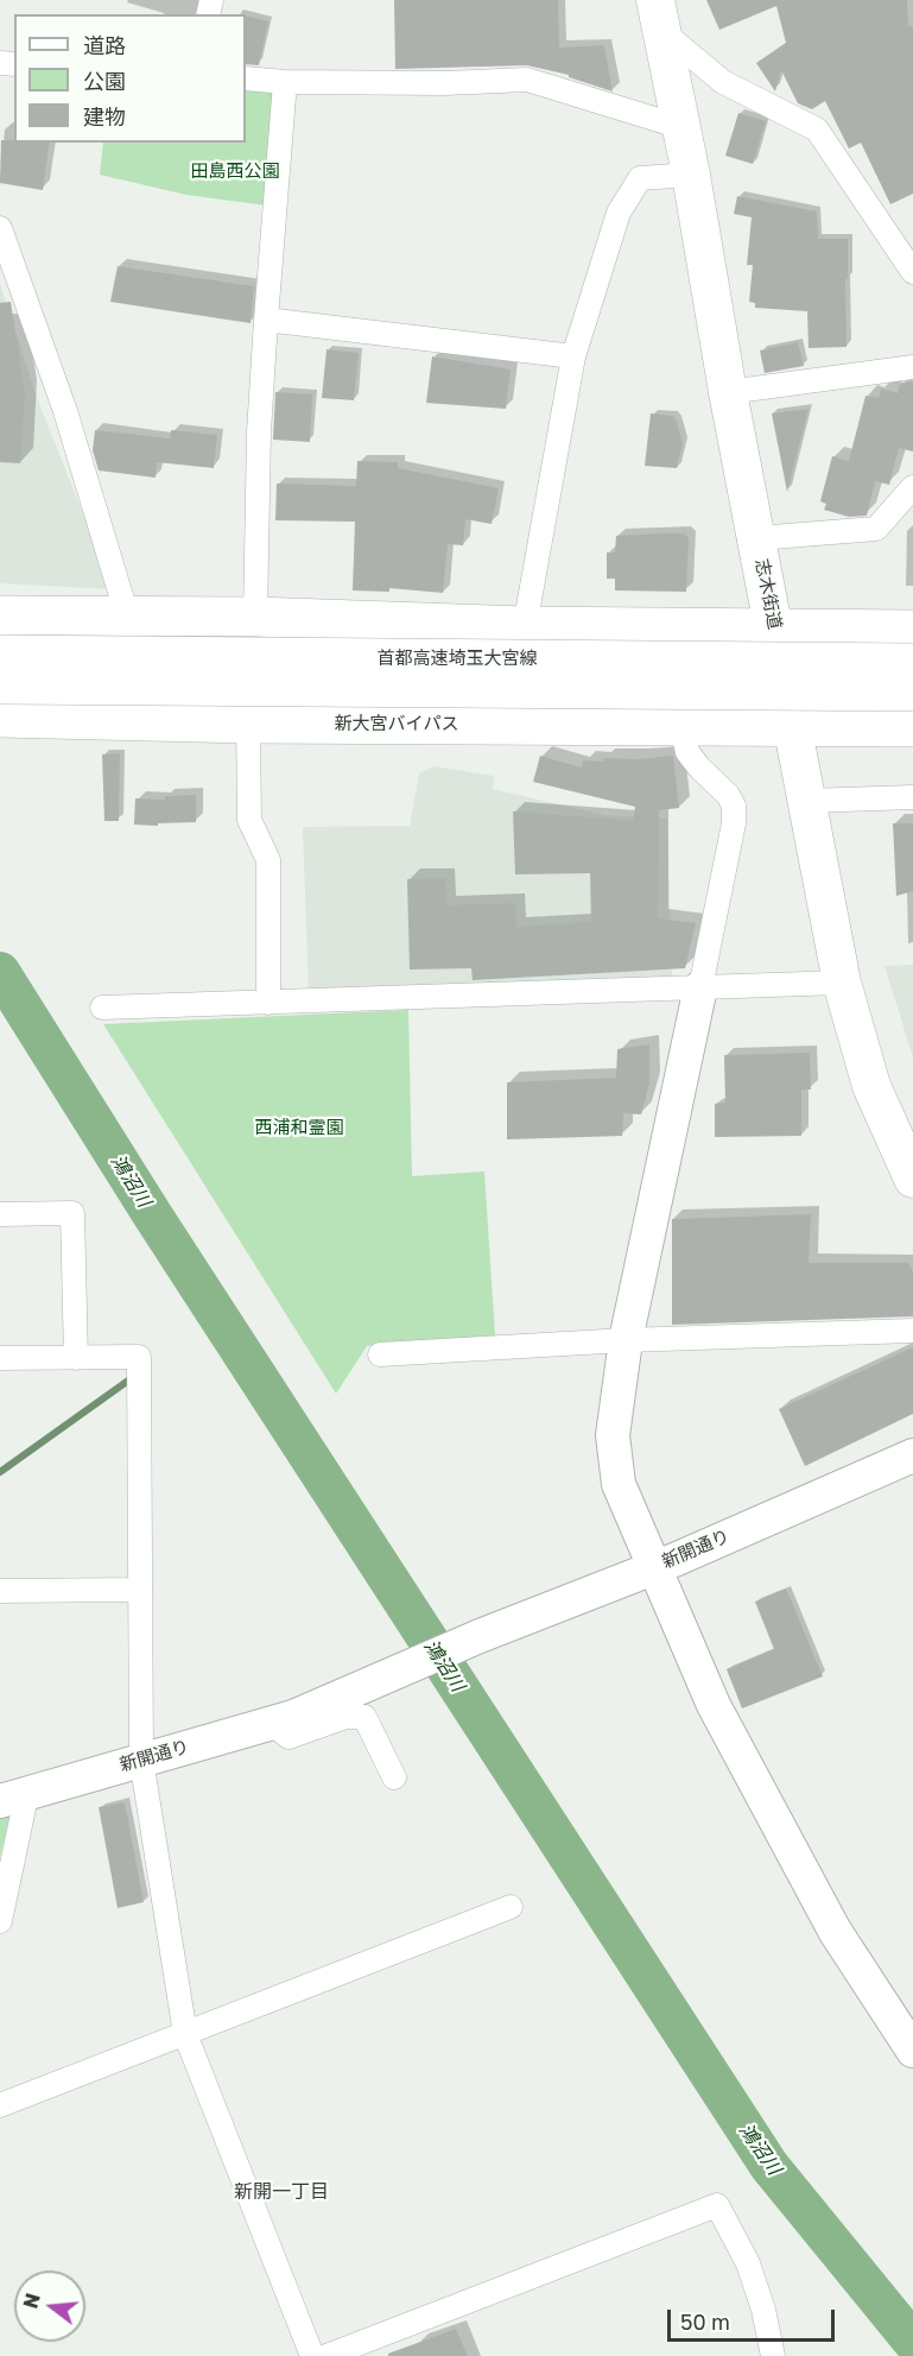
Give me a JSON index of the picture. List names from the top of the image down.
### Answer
{
  "streets": {
    "highway": ["首都高速埼玉大宮線", "新大宮バイパス"],
    "main road": ["志木街道"],
    "street": ["新開通り"]
  },
  "crossings": [
    ["志木街道", "新大宮バイパス"]
  ],
  "districts": ["新開一丁目"],
  "water": ["鴻沼川"],
  "parks": ["田島西公園", "西浦和霊園"],
  "legend": ["道路", "公園", "建物"],
  "scale_bar": "50 m",
  "north": "left"
}
